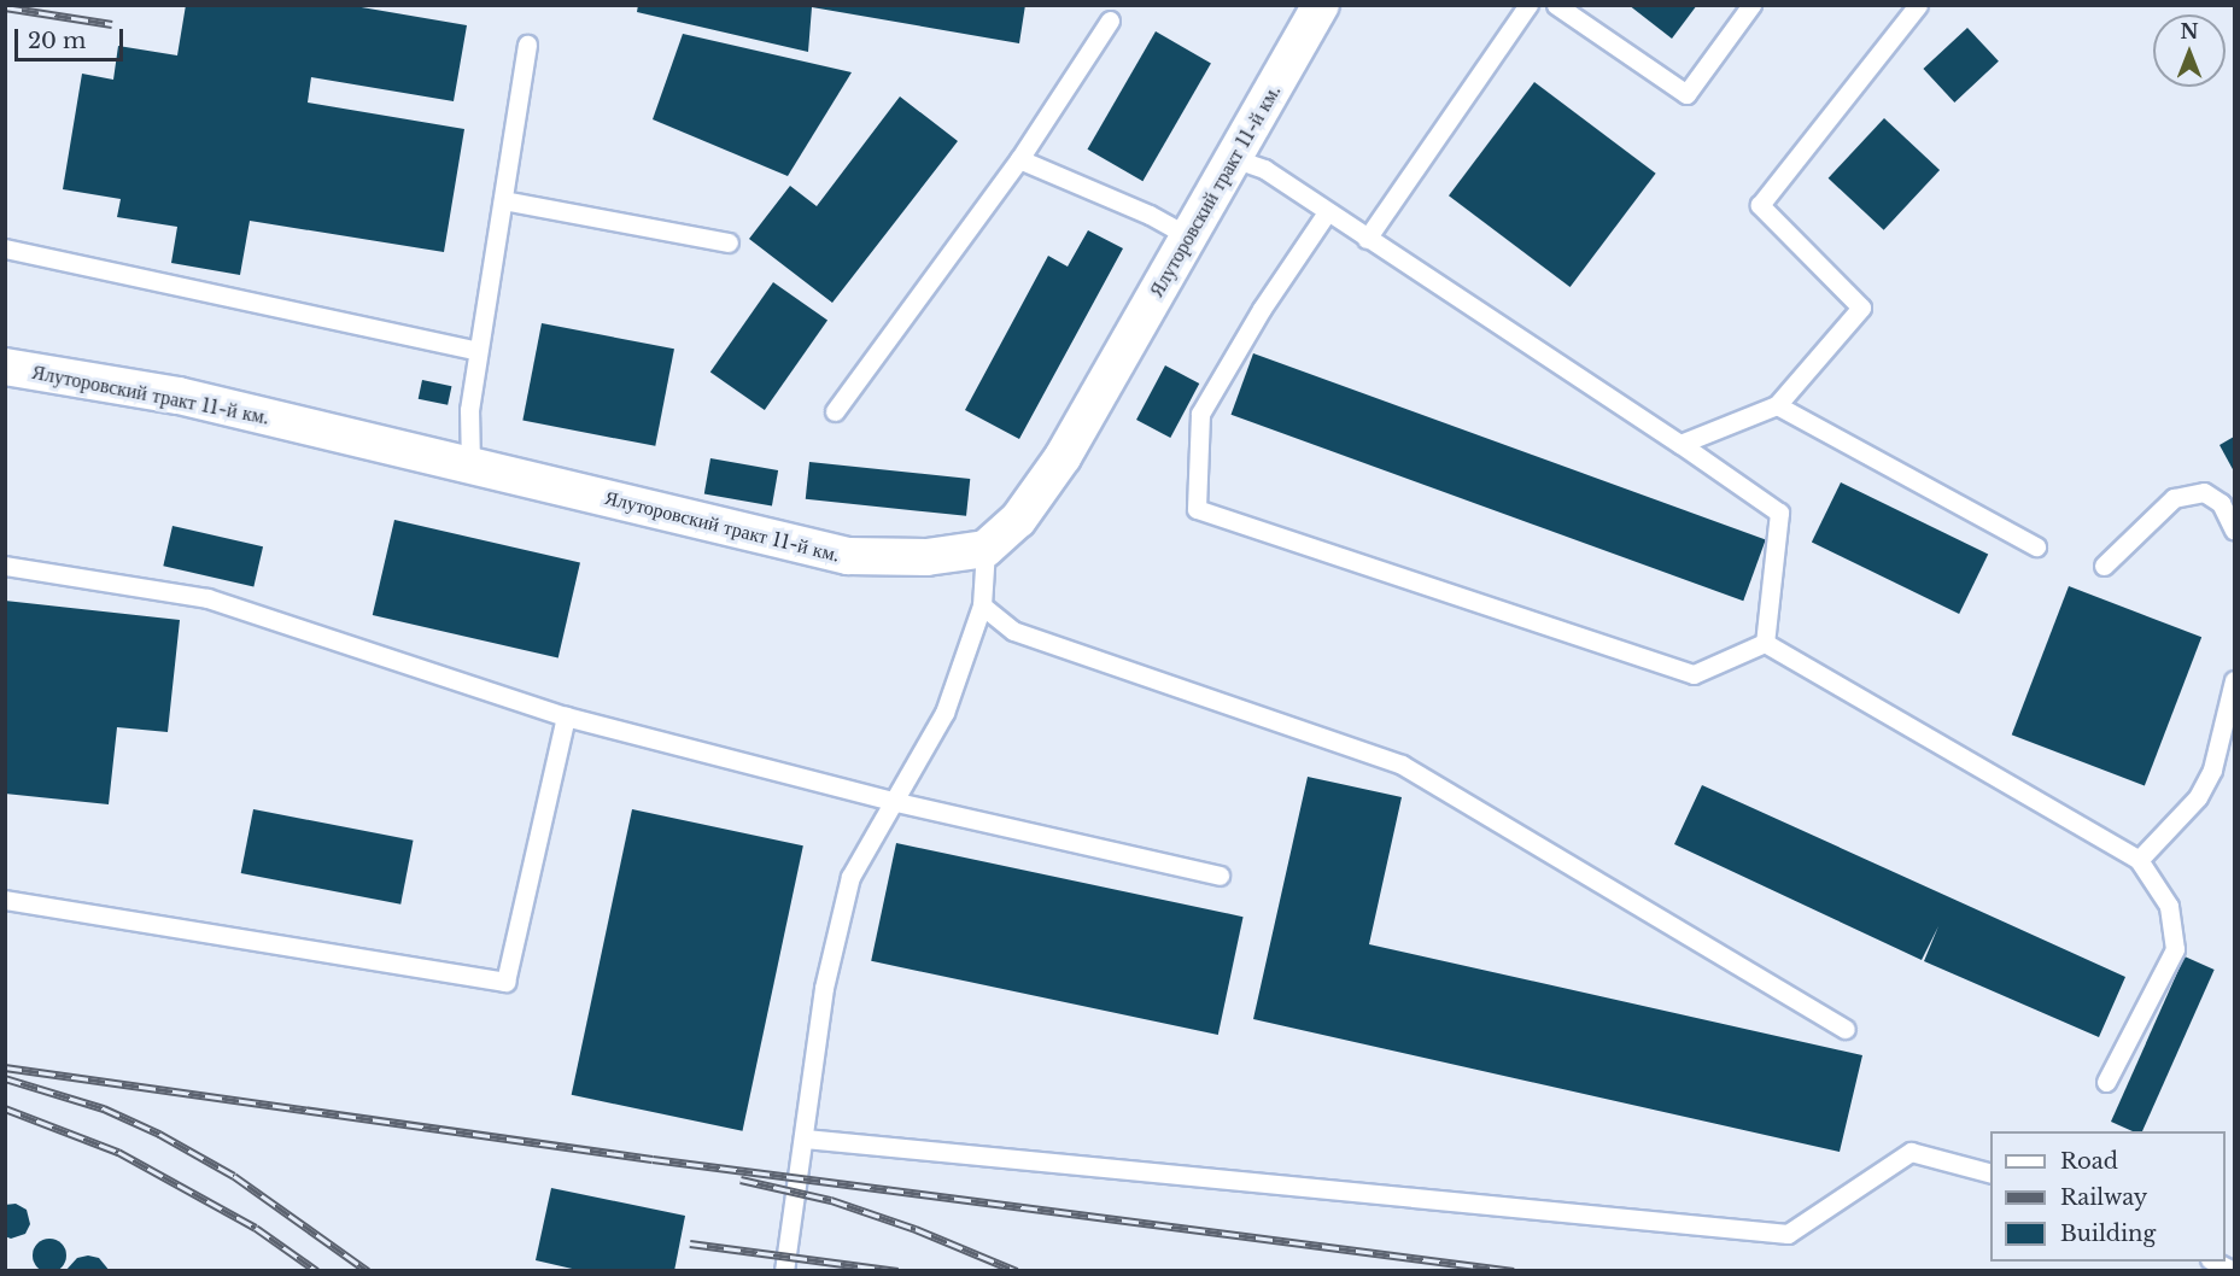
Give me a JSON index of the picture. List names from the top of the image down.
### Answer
{
  "streets": {
    "street": ["Ялуторовский тракт 11-й км."]
  },
  "legend": ["Road", "Railway", "Building"],
  "scale_bar": "20 m",
  "north": "top"
}
